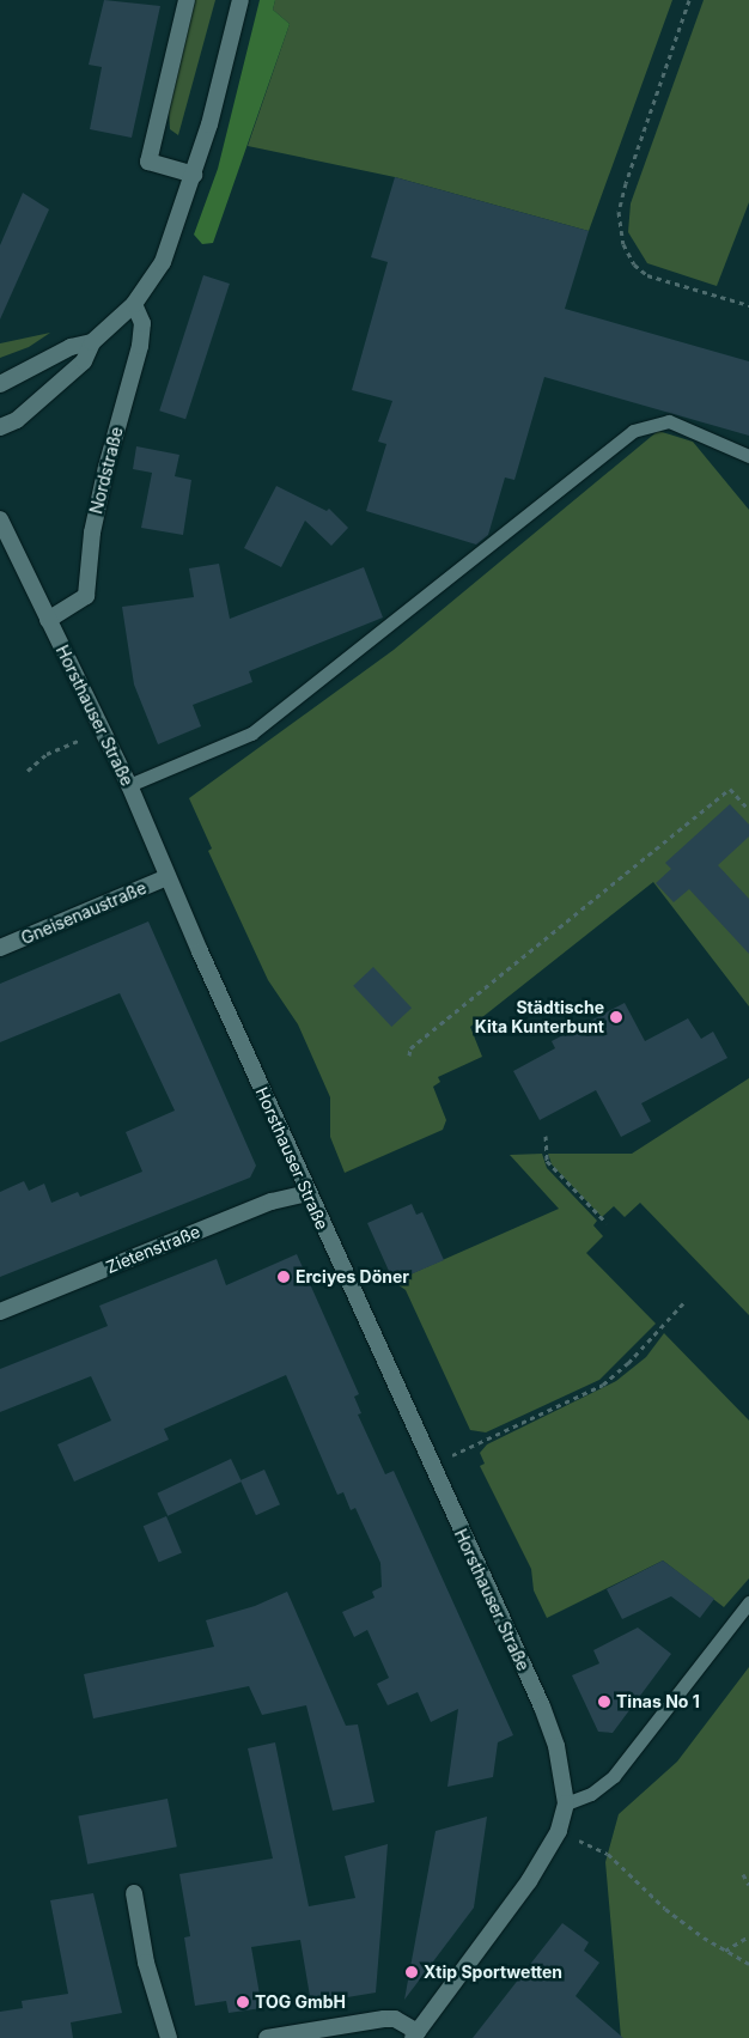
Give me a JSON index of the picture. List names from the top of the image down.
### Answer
{
  "streets": {
    "street": [
      "Nordstraße",
      "Horsthauser Straße",
      "Gneisenaustraße",
      "Zietenstraße"
    ]
  },
  "crossings": [
    ["Nordstraße", "Horsthauser Straße"],
    ["Horsthauser Straße", "Gneisenaustraße"],
    ["Horsthauser Straße", "Zietenstraße"]
  ],
  "places": [
    "Städtische Kita Kunterbunt",
    "Erciyes Döner",
    "Tinas No 1",
    "Xtip Sportwetten",
    "TOG GmbH"
  ]
}
